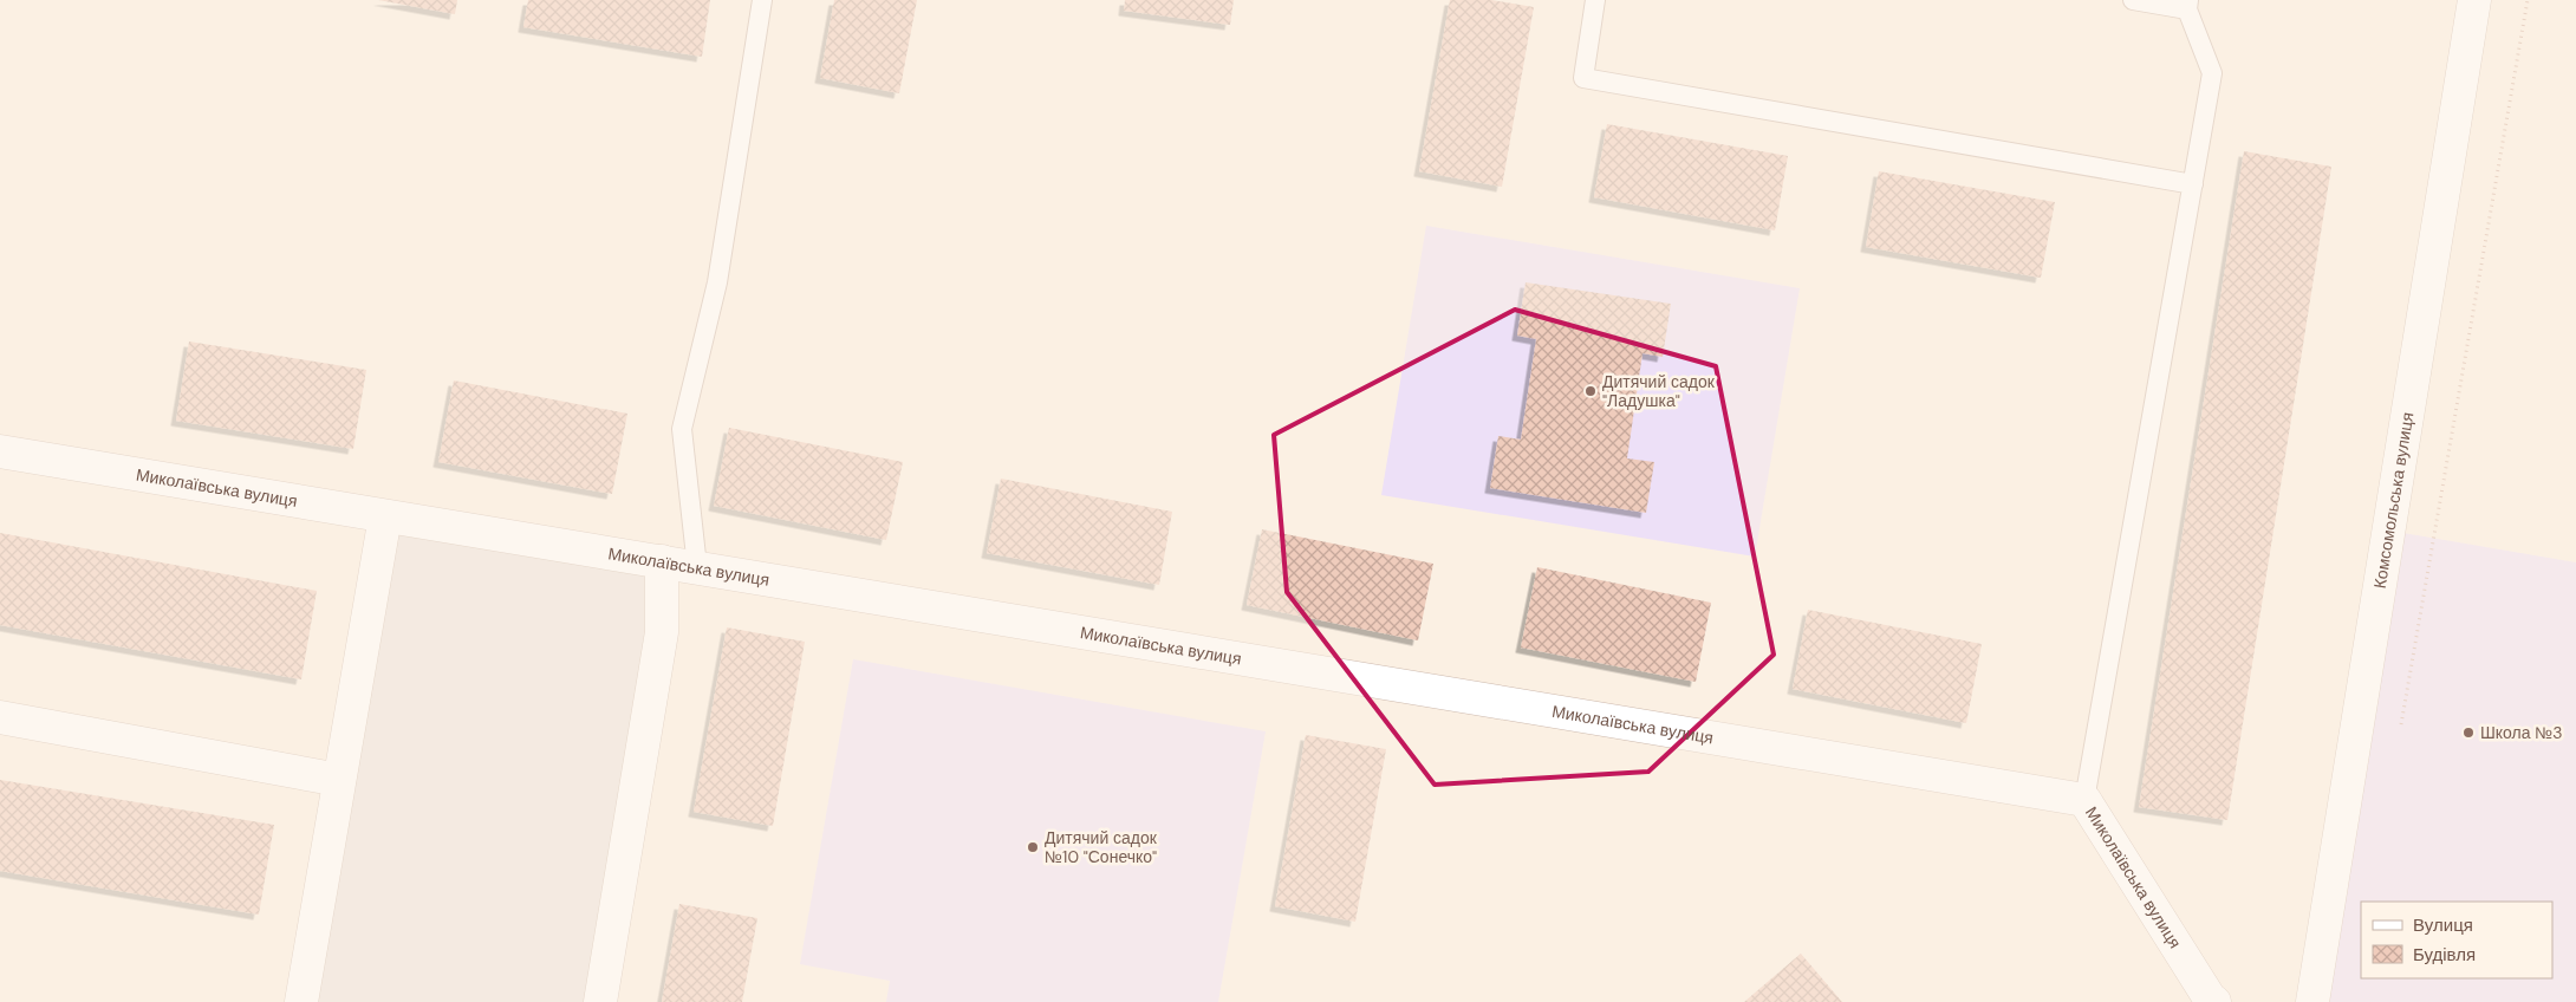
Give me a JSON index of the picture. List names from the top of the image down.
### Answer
{
  "streets": {
    "street": ["Миколаївська вулиця", "Комсомольська вулиця"]
  },
  "places": ["Дитячий садок \"Ладушка\"", "Школа №3", "Дитячий садок №10 \"Сонечко\""],
  "legend": ["Вулиця", "Будівля"]
}
